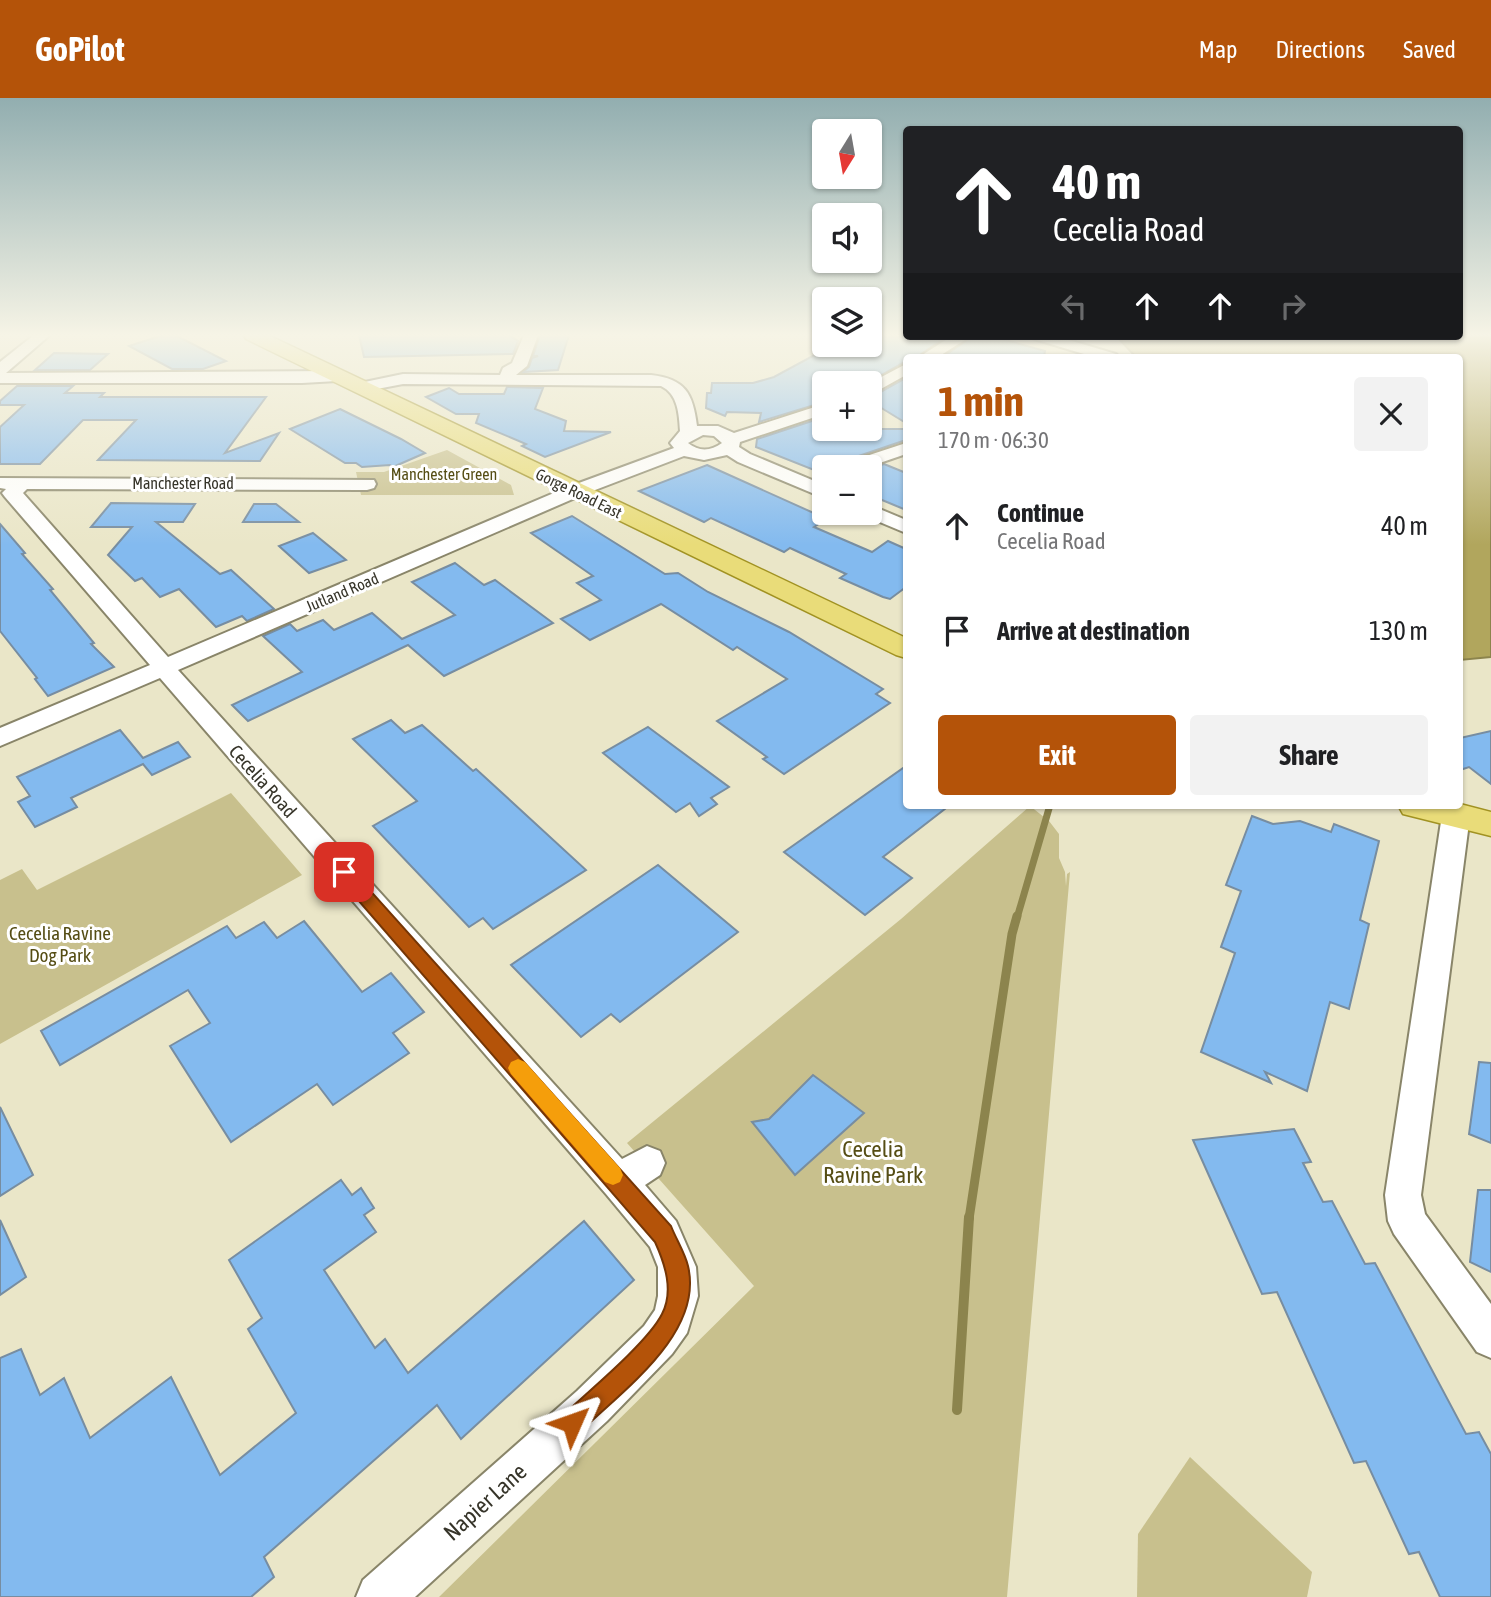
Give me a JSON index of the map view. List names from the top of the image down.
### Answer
{
  "streets": {
    "main road": ["Gorge Road East"],
    "street": [
      "Manchester Road",
      "Jutland Road",
      "Cecelia Road",
      "Napier Lane"
    ]
  },
  "crossings": [
    ["Manchester Road", "Cecelia Road"],
    ["Gorge Road East", "Jutland Road"],
    ["Jutland Road", "Cecelia Road"],
    ["Cecelia Road", "Napier Lane"]
  ],
  "parks": ["Manchester Green", "Cecelia Ravine Dog Park", "Cecelia Ravine Park"],
  "north": "bottom",
  "page": {
    "header": "GoPilot",
    "nav": ["Map", "Directions", "Saved"],
    "map_buttons": ["+", "−"],
    "turn": ["40 m", "Cecelia Road"],
    "heading": ["1 min", "170 m · 06:30"],
    "list": [
      {
        "name": "Continue",
        "note": "Cecelia Road",
        "value": "40 m"
      },
      {
        "name": "Arrive at destination",
        "value": "130 m"
      }
    ],
    "buttons": ["Exit", "Share"]
  }
}
